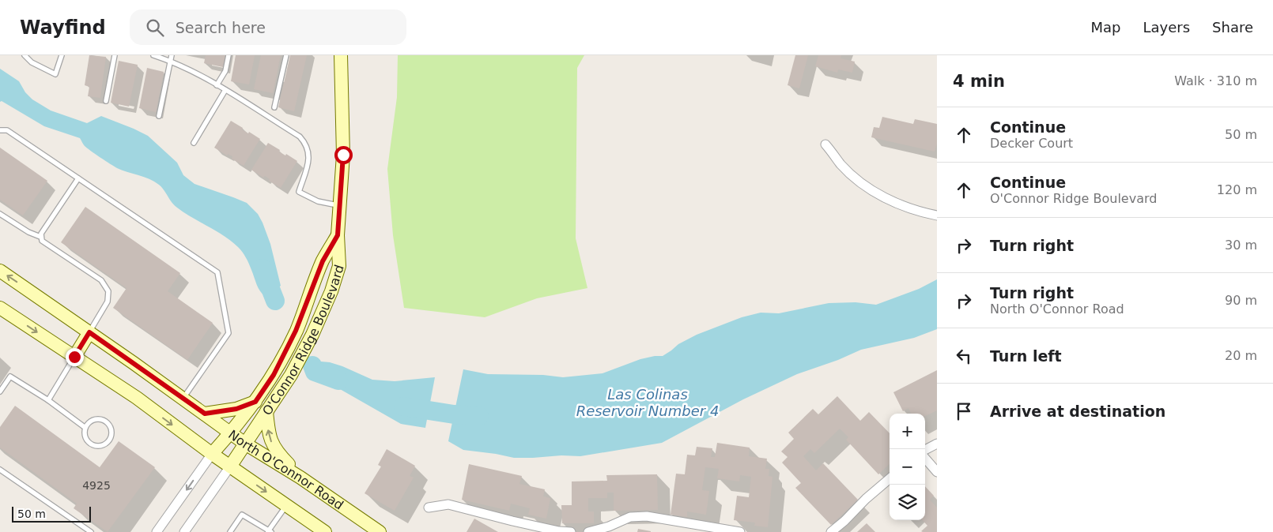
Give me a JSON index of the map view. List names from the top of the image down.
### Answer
{
  "streets": {
    "main road": ["O'Connor Ridge Boulevard", "North O'Connor Road"]
  },
  "crossings": [
    ["O'Connor Ridge Boulevard", "North O'Connor Road"]
  ],
  "water": ["Las Colinas Reservoir Number 4"],
  "house_numbers": ["4925"],
  "scale_bar": "50 m",
  "page": {
    "header": "Wayfind",
    "search": "Search here",
    "nav": ["Map", "Layers", "Share"],
    "heading": ["4 min", "Walk · 310 m"],
    "list": [
      ["Continue", "Decker Court", "50 m"],
      ["Continue", "O'Connor Ridge Boulevard", "120 m"],
      ["Turn right", "30 m"],
      ["Turn right", "North O'Connor Road", "90 m"],
      ["Turn left", "20 m"],
      "Arrive at destination"
    ],
    "map_buttons": ["+", "−"],
    "scale": "50 m"
  }
}
